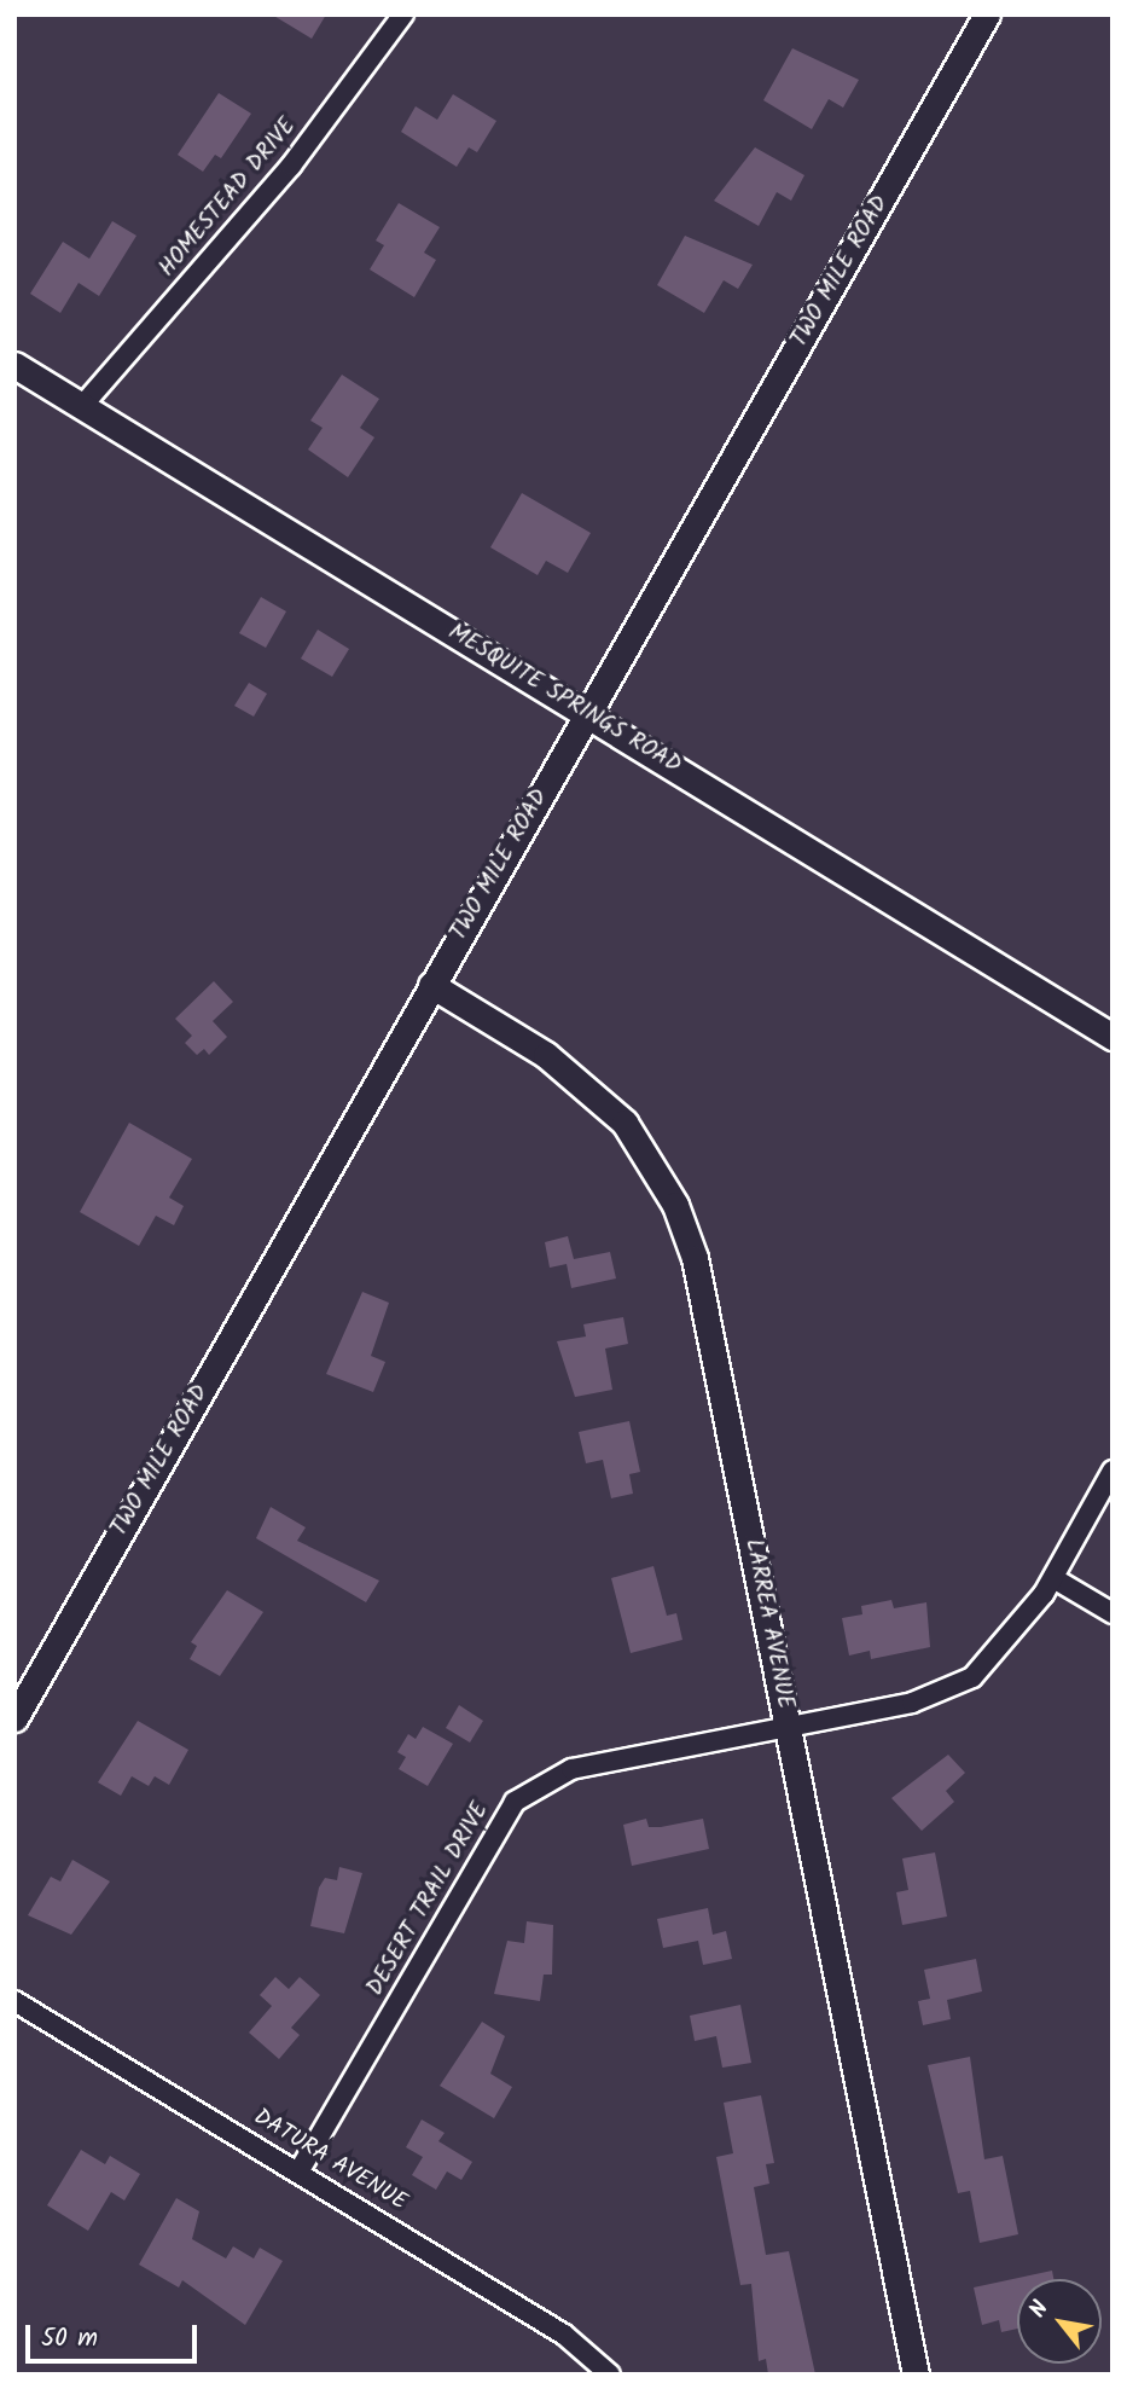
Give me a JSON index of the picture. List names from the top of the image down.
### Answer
{
  "streets": {
    "main road": ["TWO MILE ROAD", "MESQUITE SPRINGS ROAD", "LARREA AVENUE"],
    "street": ["HOMESTEAD DRIVE", "DESERT TRAIL DRIVE", "DATURA AVENUE"]
  },
  "crossings": [
    ["HOMESTEAD DRIVE", "MESQUITE SPRINGS ROAD"],
    ["TWO MILE ROAD", "MESQUITE SPRINGS ROAD"],
    ["TWO MILE ROAD", "LARREA AVENUE"],
    ["LARREA AVENUE", "DESERT TRAIL DRIVE"],
    ["DESERT TRAIL DRIVE", "DATURA AVENUE"]
  ],
  "scale_bar": "50 m",
  "north": "top left"
}
